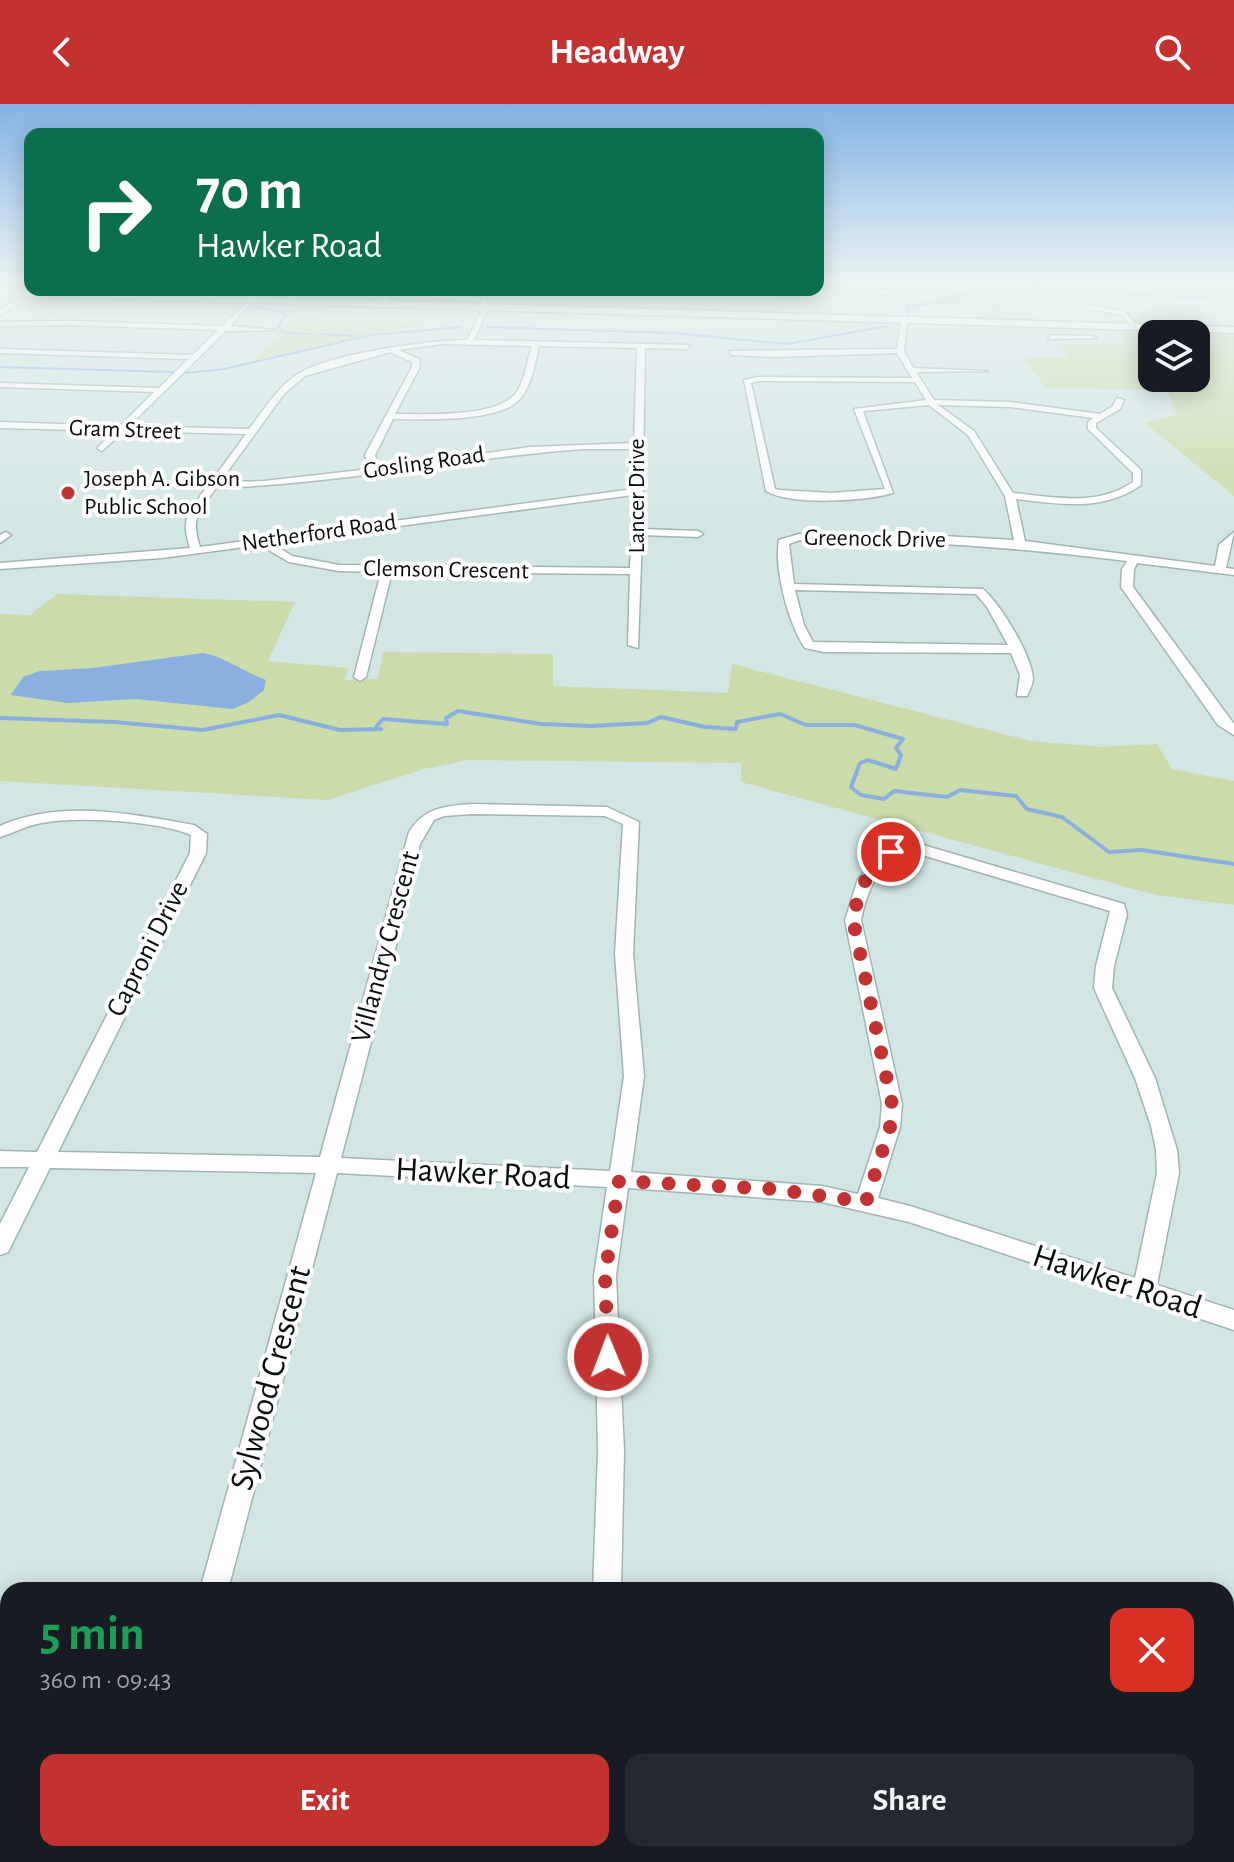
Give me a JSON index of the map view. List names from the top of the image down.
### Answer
{
  "streets": {
    "street": [
      "Gram Street",
      "Gosling Road",
      "Lancer Drive",
      "Netherford Road",
      "Greenock Drive",
      "Clemson Crescent",
      "Villandry Crescent",
      "Caproni Drive",
      "Hawker Road",
      "Sylwood Crescent"
    ]
  },
  "crossings": [
    ["Gosling Road", "Lancer Drive"],
    ["Lancer Drive", "Netherford Road"],
    ["Lancer Drive", "Clemson Crescent"],
    ["Netherford Road", "Clemson Crescent"],
    ["Villandry Crescent", "Hawker Road"],
    ["Villandry Crescent", "Sylwood Crescent"],
    ["Caproni Drive", "Hawker Road"],
    ["Hawker Road", "Sylwood Crescent"]
  ],
  "places": ["Joseph A. Gibson Public School"],
  "page": {
    "header": "Headway",
    "turn": ["70 m", "Hawker Road"],
    "heading": ["5 min", "360 m · 09:43"],
    "buttons": ["Exit", "Share"]
  }
}
